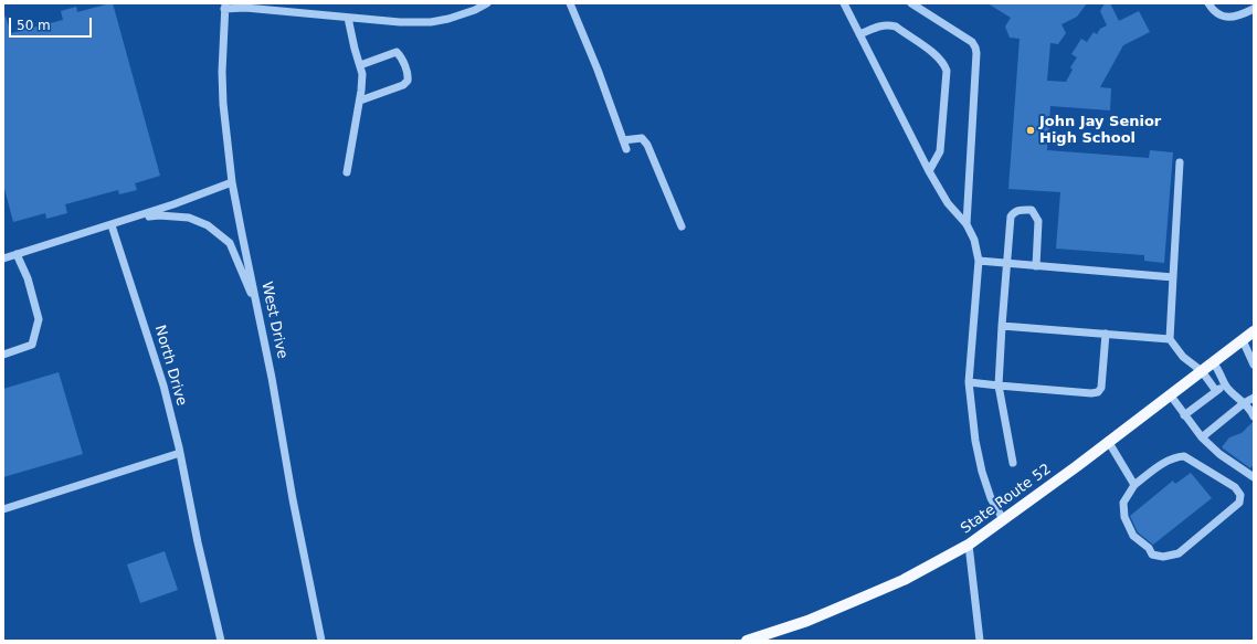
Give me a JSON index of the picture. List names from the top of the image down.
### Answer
{
  "streets": {
    "main road": ["State Route 52"],
    "street": ["West Drive", "North Drive"]
  },
  "places": ["John Jay Senior High School"],
  "scale_bar": "50 m"
}
